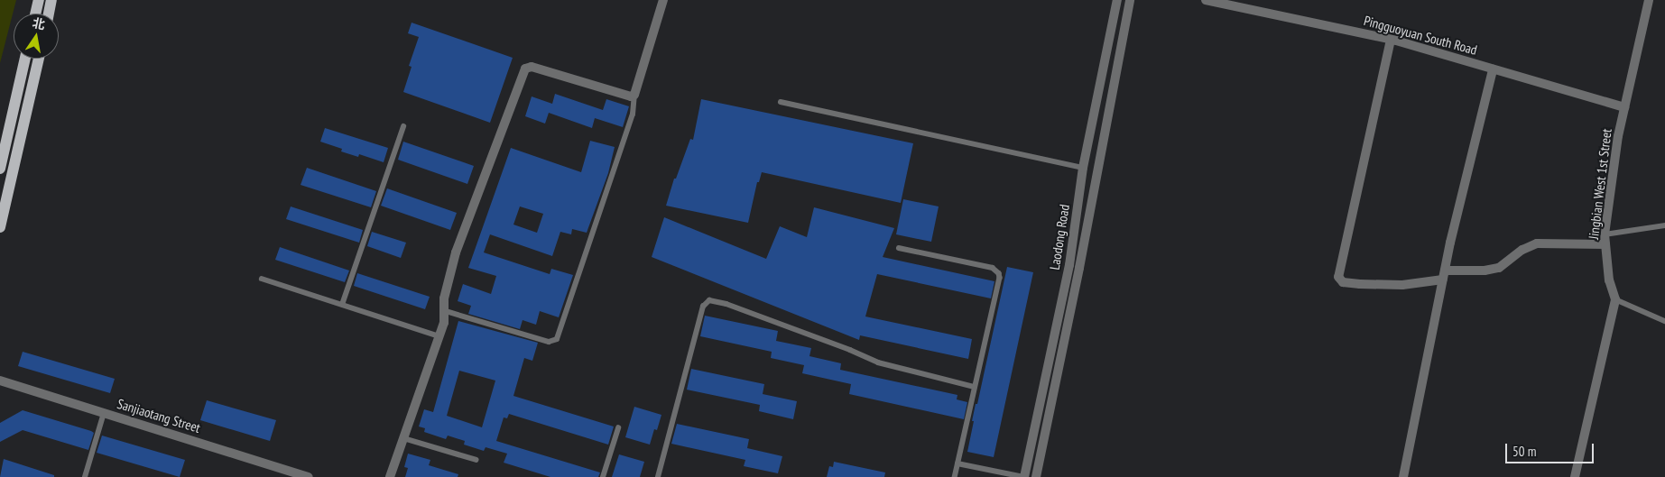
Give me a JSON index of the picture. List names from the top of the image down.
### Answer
{
  "streets": {
    "street": [
      "Pingguoyuan South Road",
      "Jingbian West 1st Street",
      "Laodong Road",
      "Sanjiaotang Street"
    ]
  },
  "crossings": [
    ["Pingguoyuan South Road", "Jingbian West 1st Street"]
  ],
  "scale_bar": "50 m",
  "north": "top"
}
